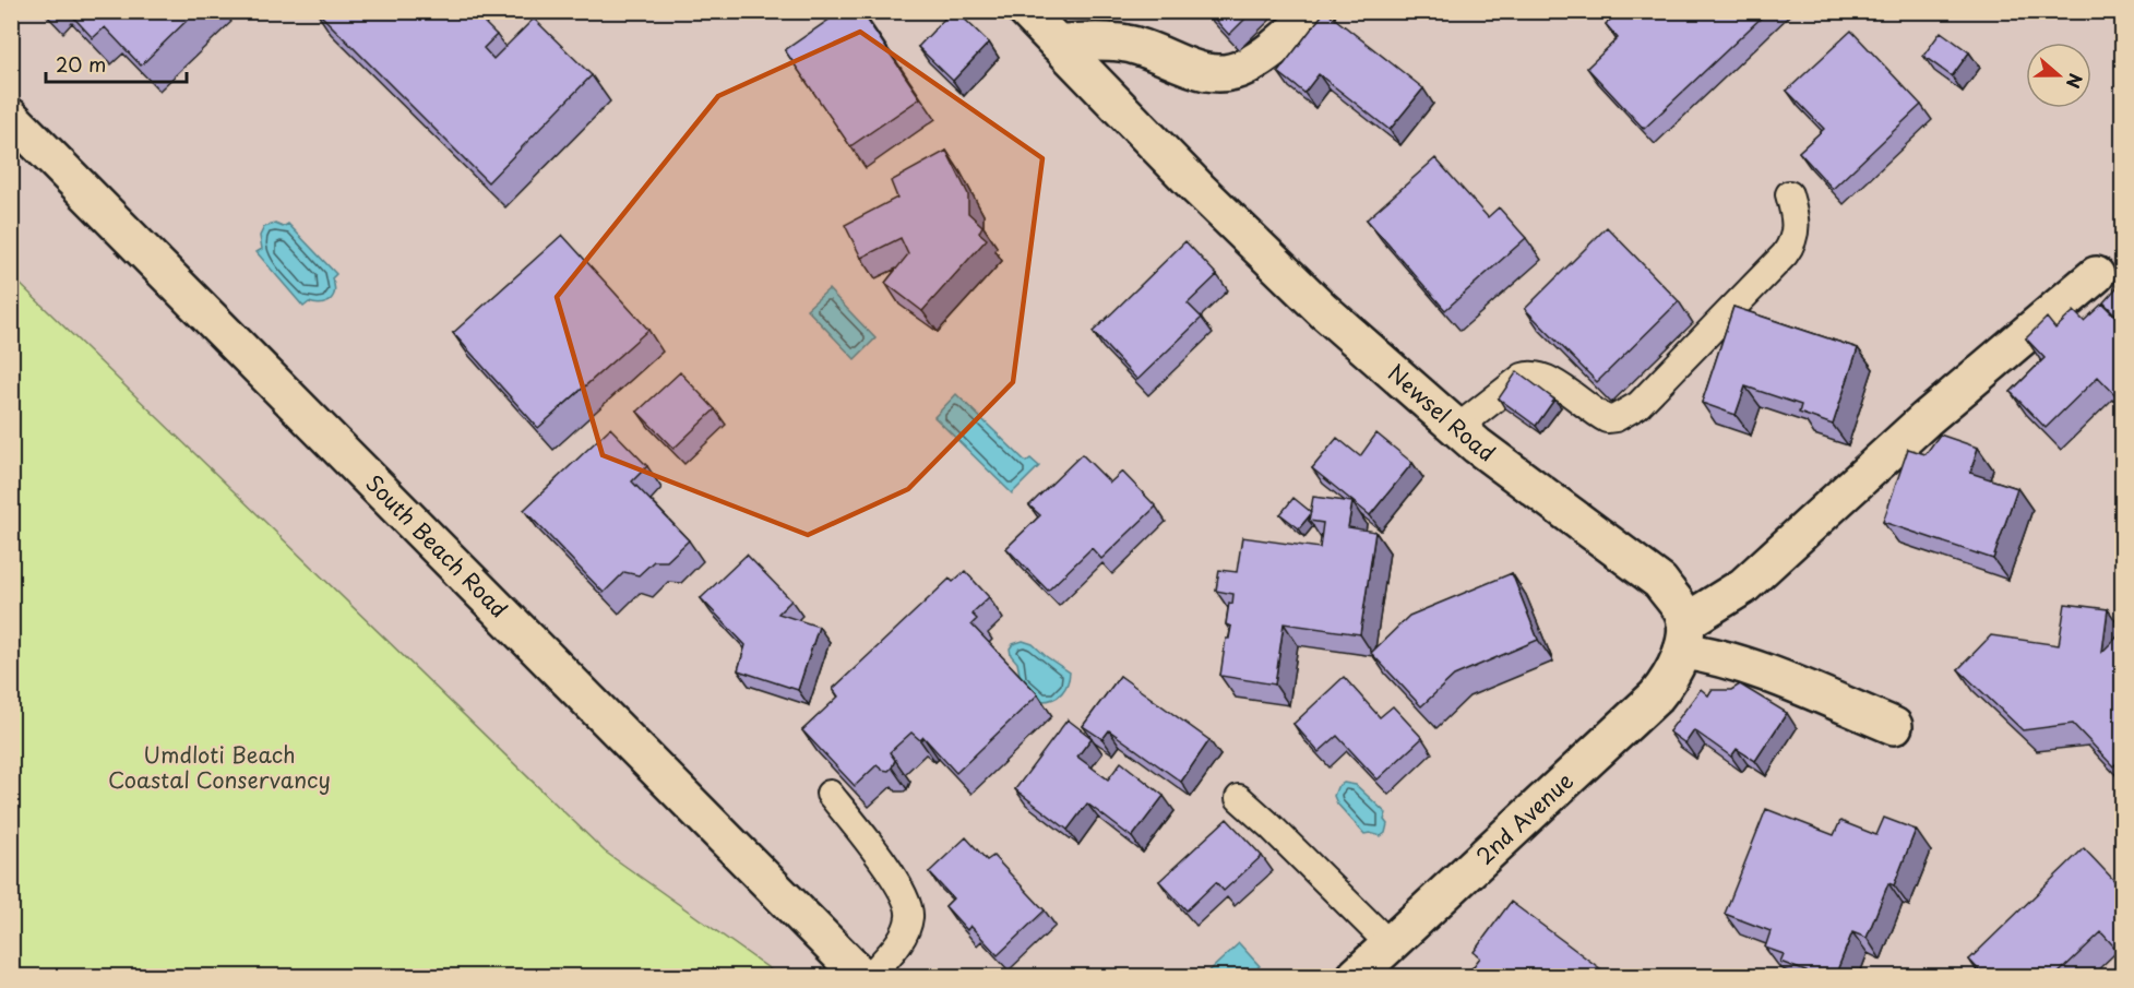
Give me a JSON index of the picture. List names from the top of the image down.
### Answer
{
  "streets": {
    "street": ["Newsel Road", "South Beach Road", "2nd Avenue"]
  },
  "crossings": [
    ["Newsel Road", "2nd Avenue"]
  ],
  "parks": ["Umdloti Beach Coastal Conservancy"],
  "scale_bar": "20 m",
  "north": "right"
}
